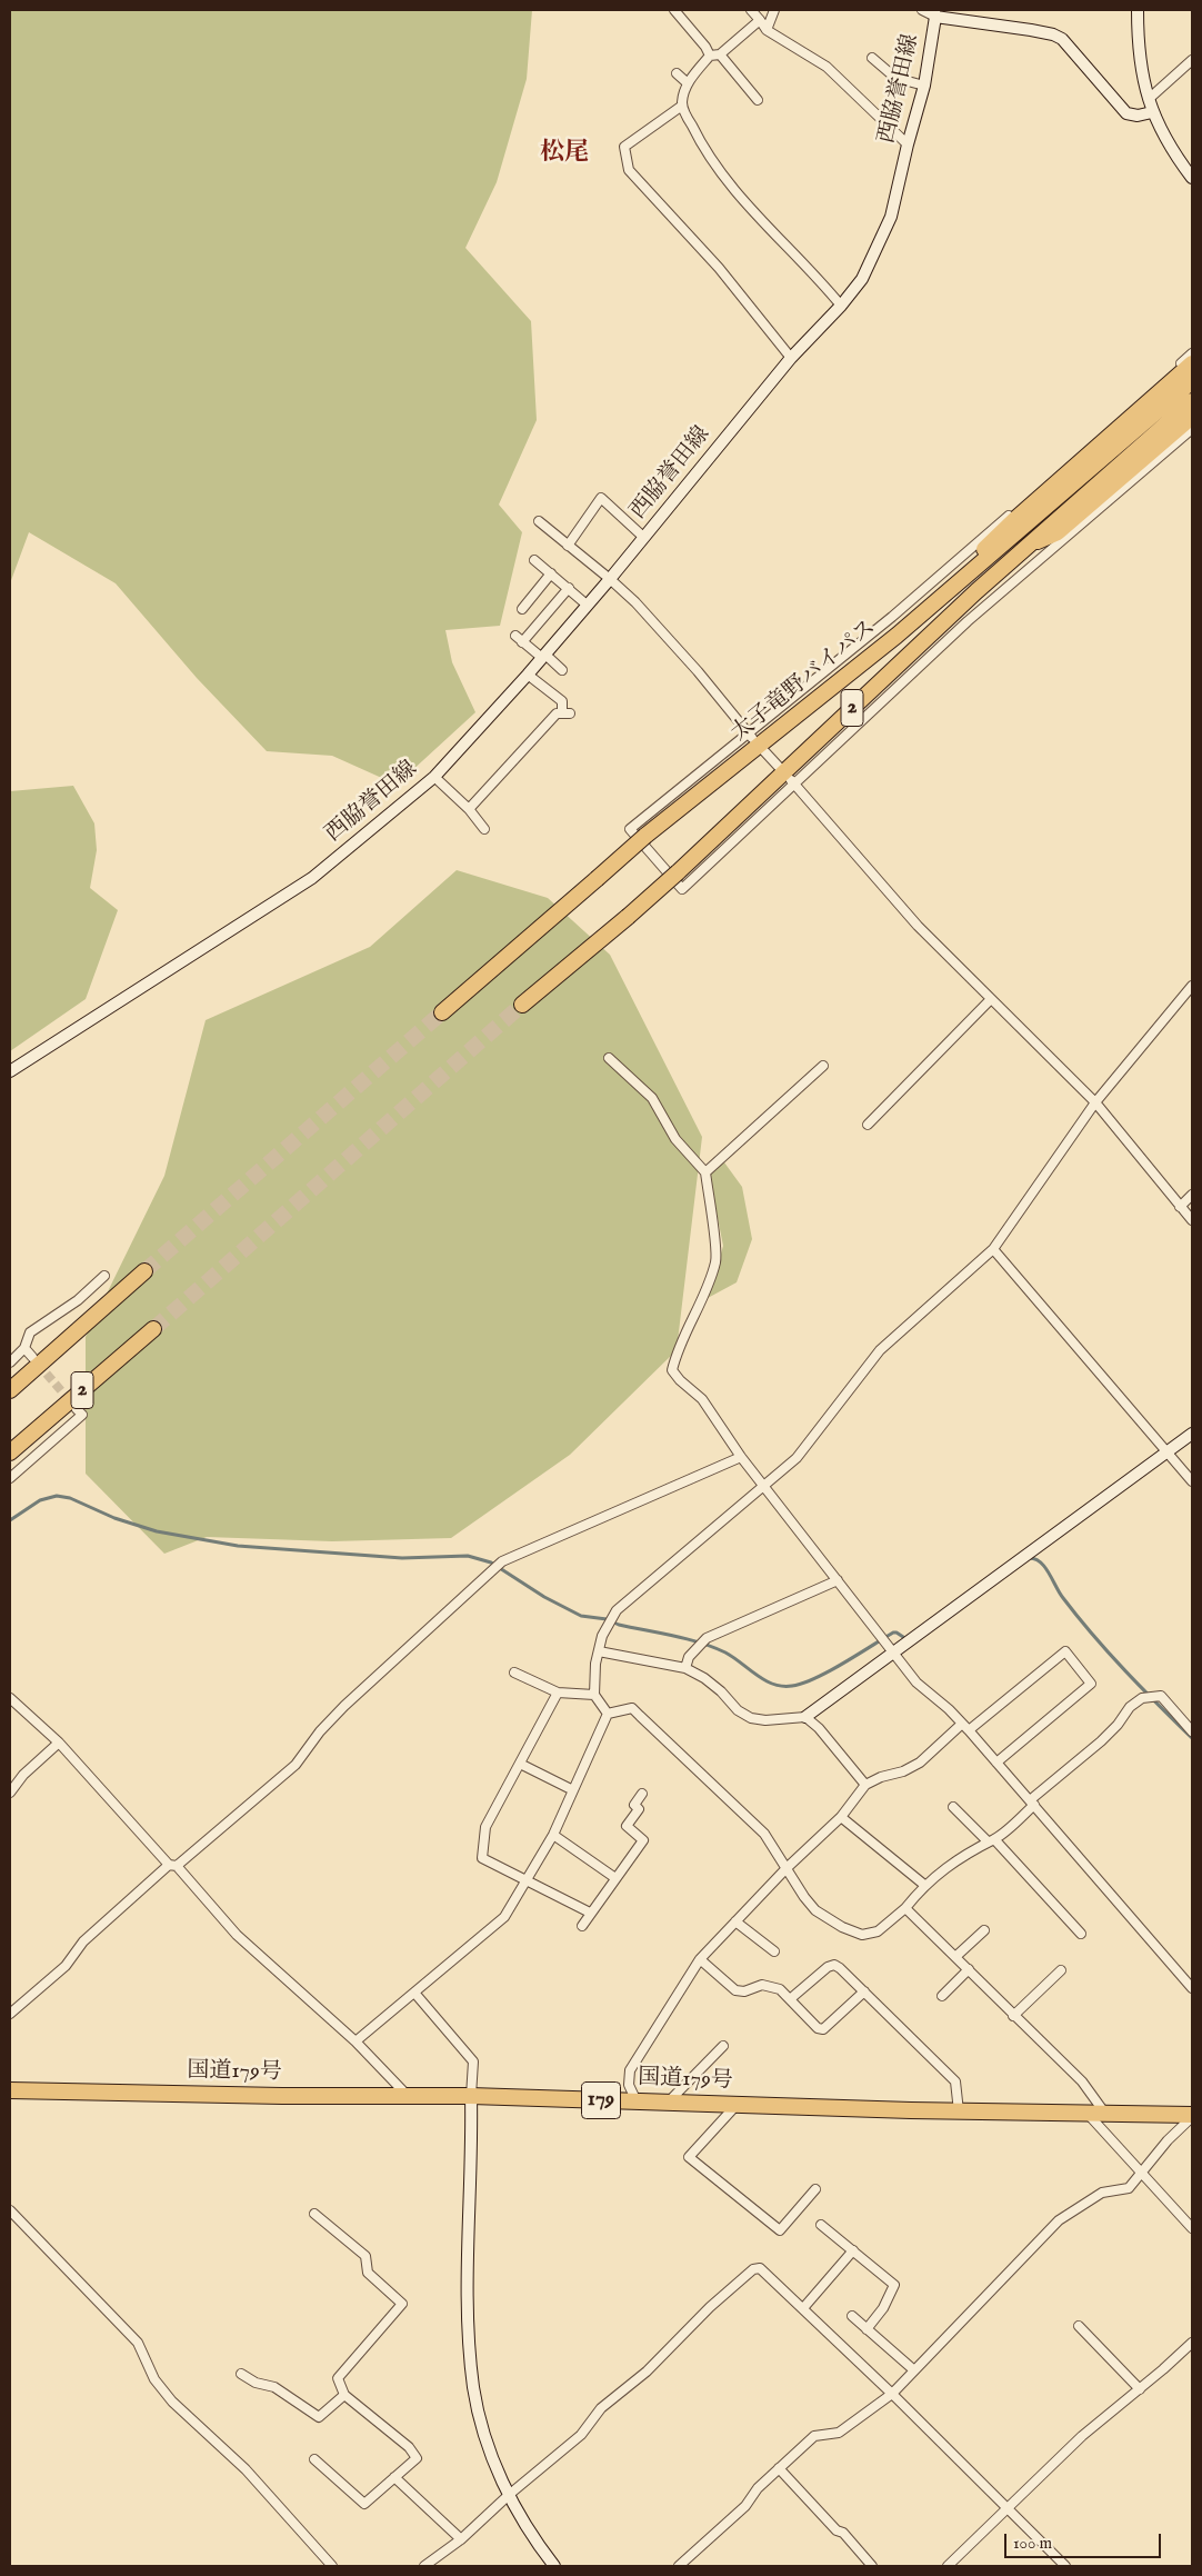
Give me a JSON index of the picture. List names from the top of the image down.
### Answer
{
  "streets": {
    "highway": [
      "太子竜野バイパス",
      "2",
      "国道179号",
      "179"
    ],
    "main road": ["西脇誉田線"]
  },
  "districts": ["松尾"],
  "scale_bar": "100 m"
}
